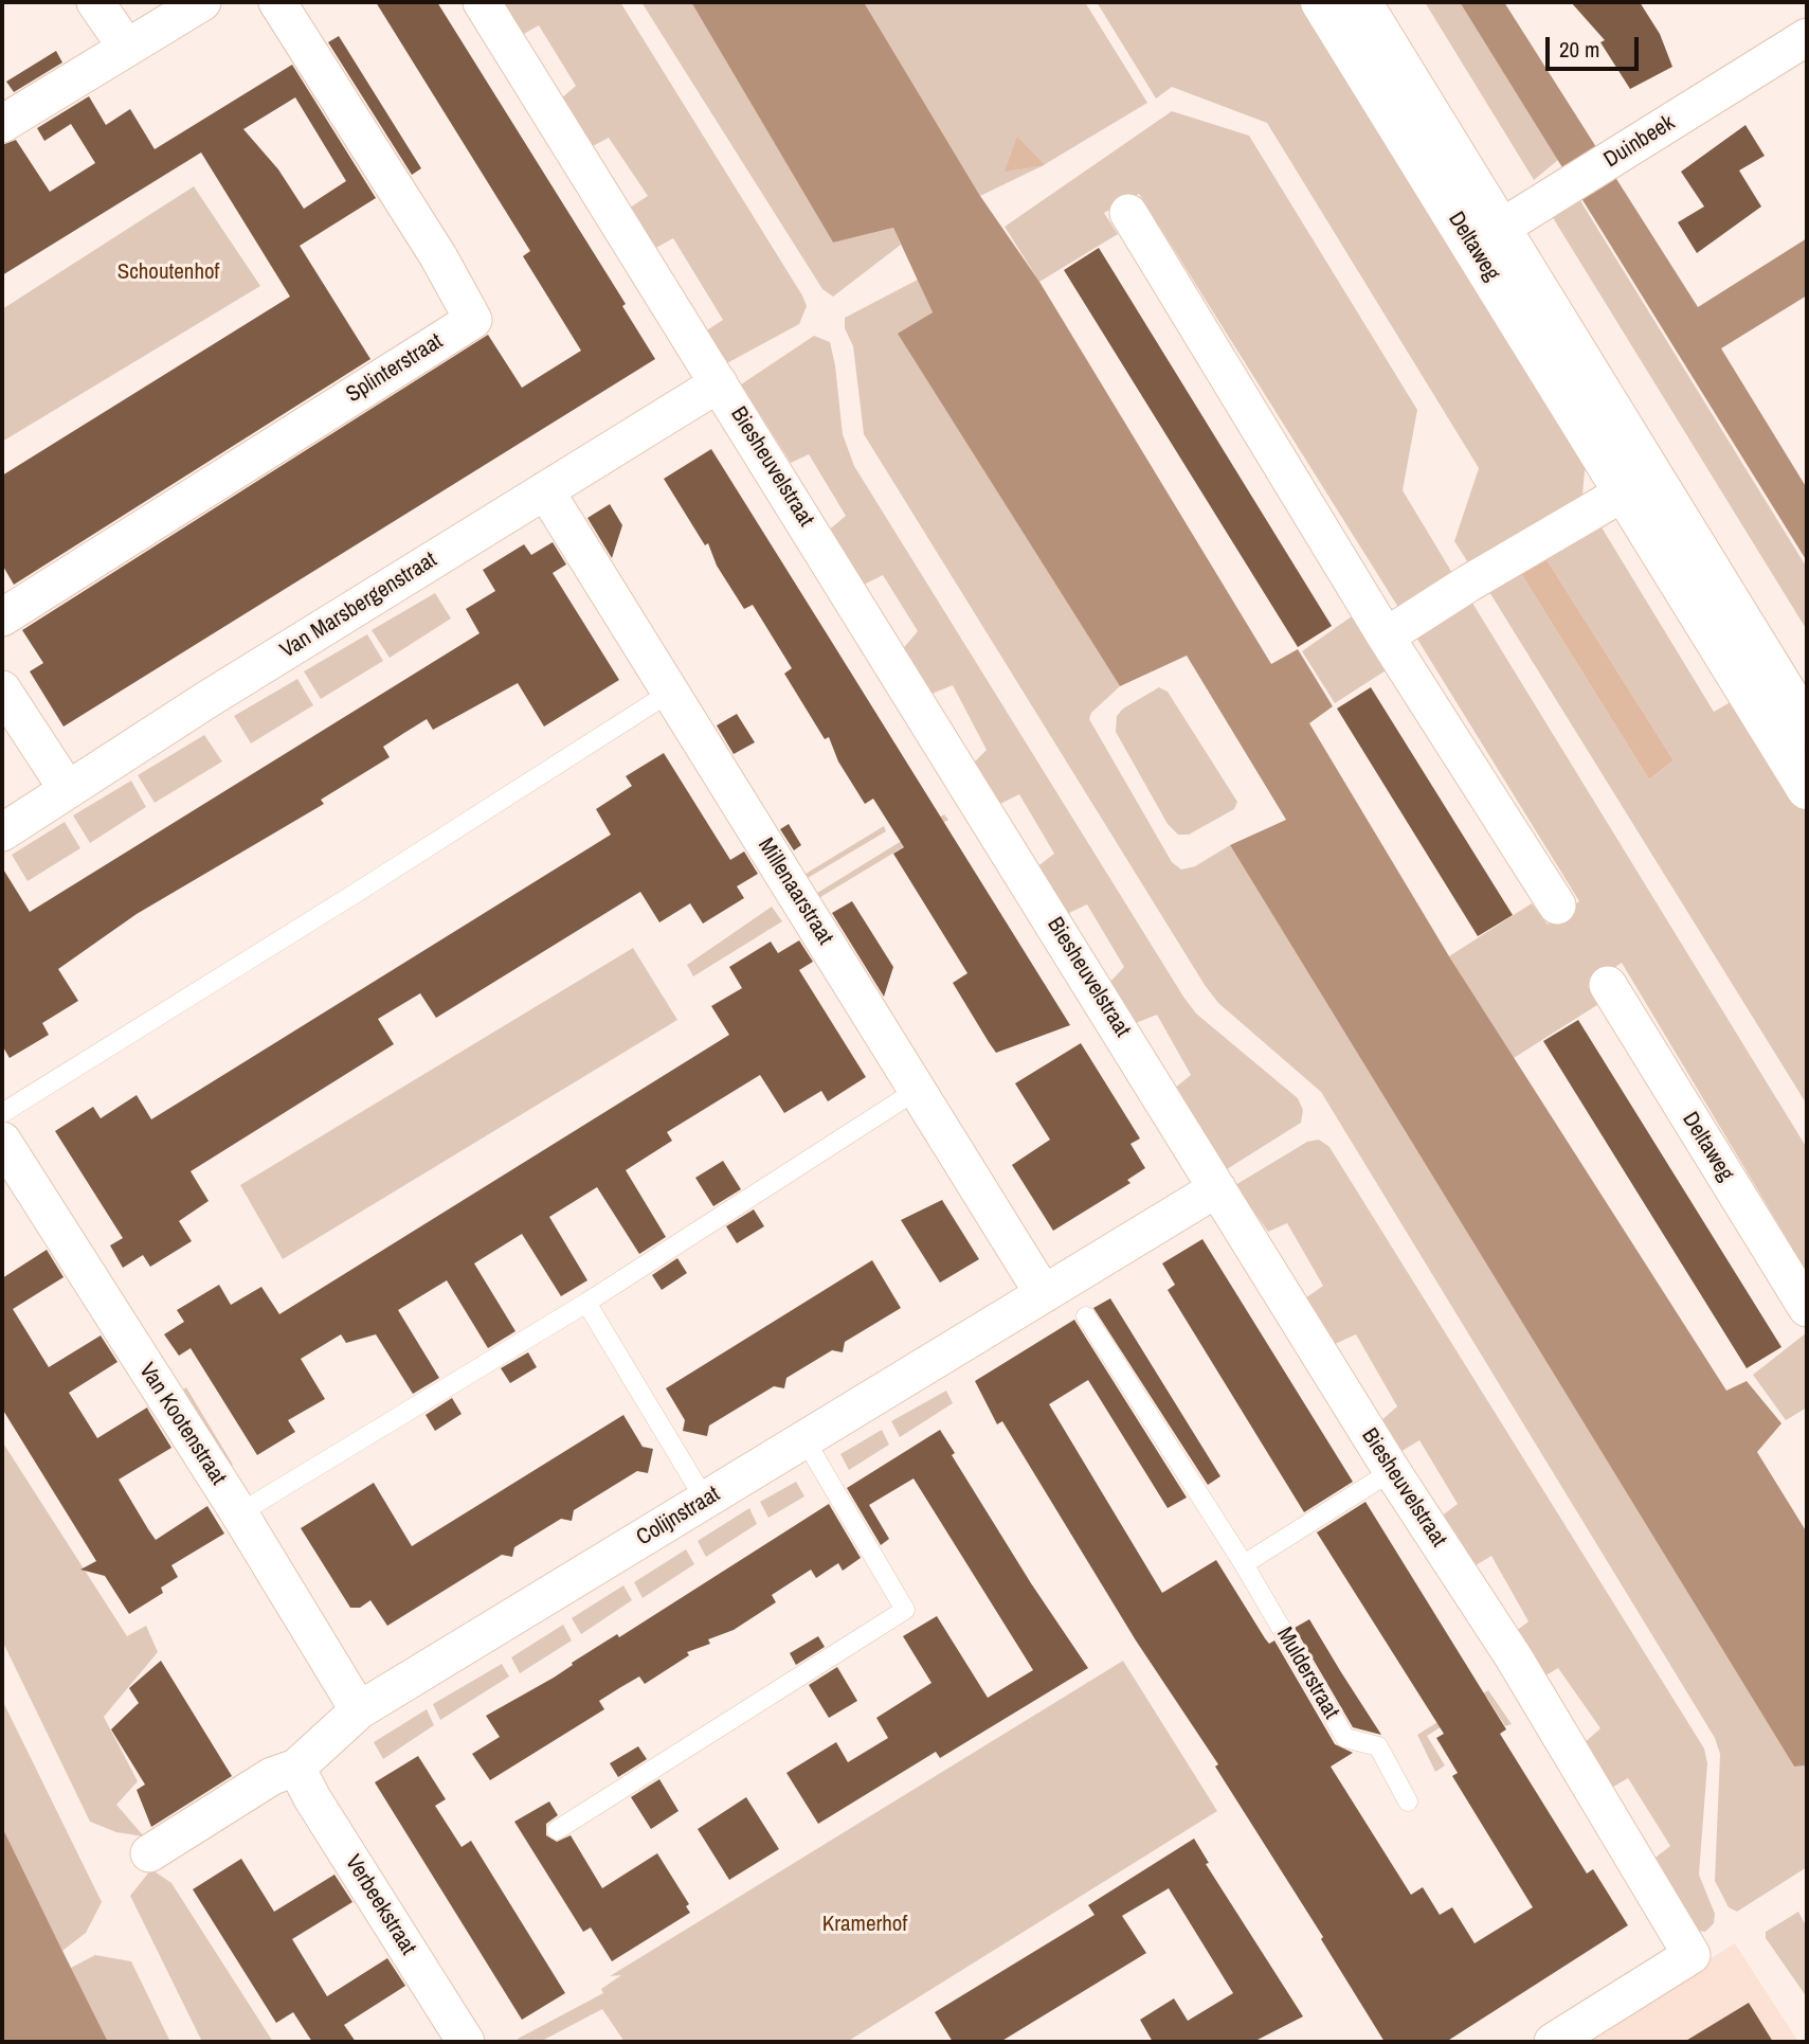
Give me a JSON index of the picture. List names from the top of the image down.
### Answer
{
  "streets": {
    "street": [
      "Duinbeek",
      "Deltaweg",
      "Splinterstraat",
      "Biesheuvelstraat",
      "Van Marsbergenstraat",
      "Millenaarstraat",
      "Van Kootenstraat",
      "Colijnstraat",
      "Verbeekstraat"
    ],
    "lane": ["Mulderstraat"]
  },
  "crossings": [
    ["Duinbeek", "Deltaweg"],
    ["Biesheuvelstraat", "Van Marsbergenstraat"],
    ["Biesheuvelstraat", "Colijnstraat"],
    ["Van Marsbergenstraat", "Millenaarstraat"],
    ["Millenaarstraat", "Colijnstraat"],
    ["Van Kootenstraat", "Colijnstraat"],
    ["Colijnstraat", "Verbeekstraat"]
  ],
  "parks": ["Schoutenhof", "Kramerhof"],
  "scale_bar": "20 m"
}
